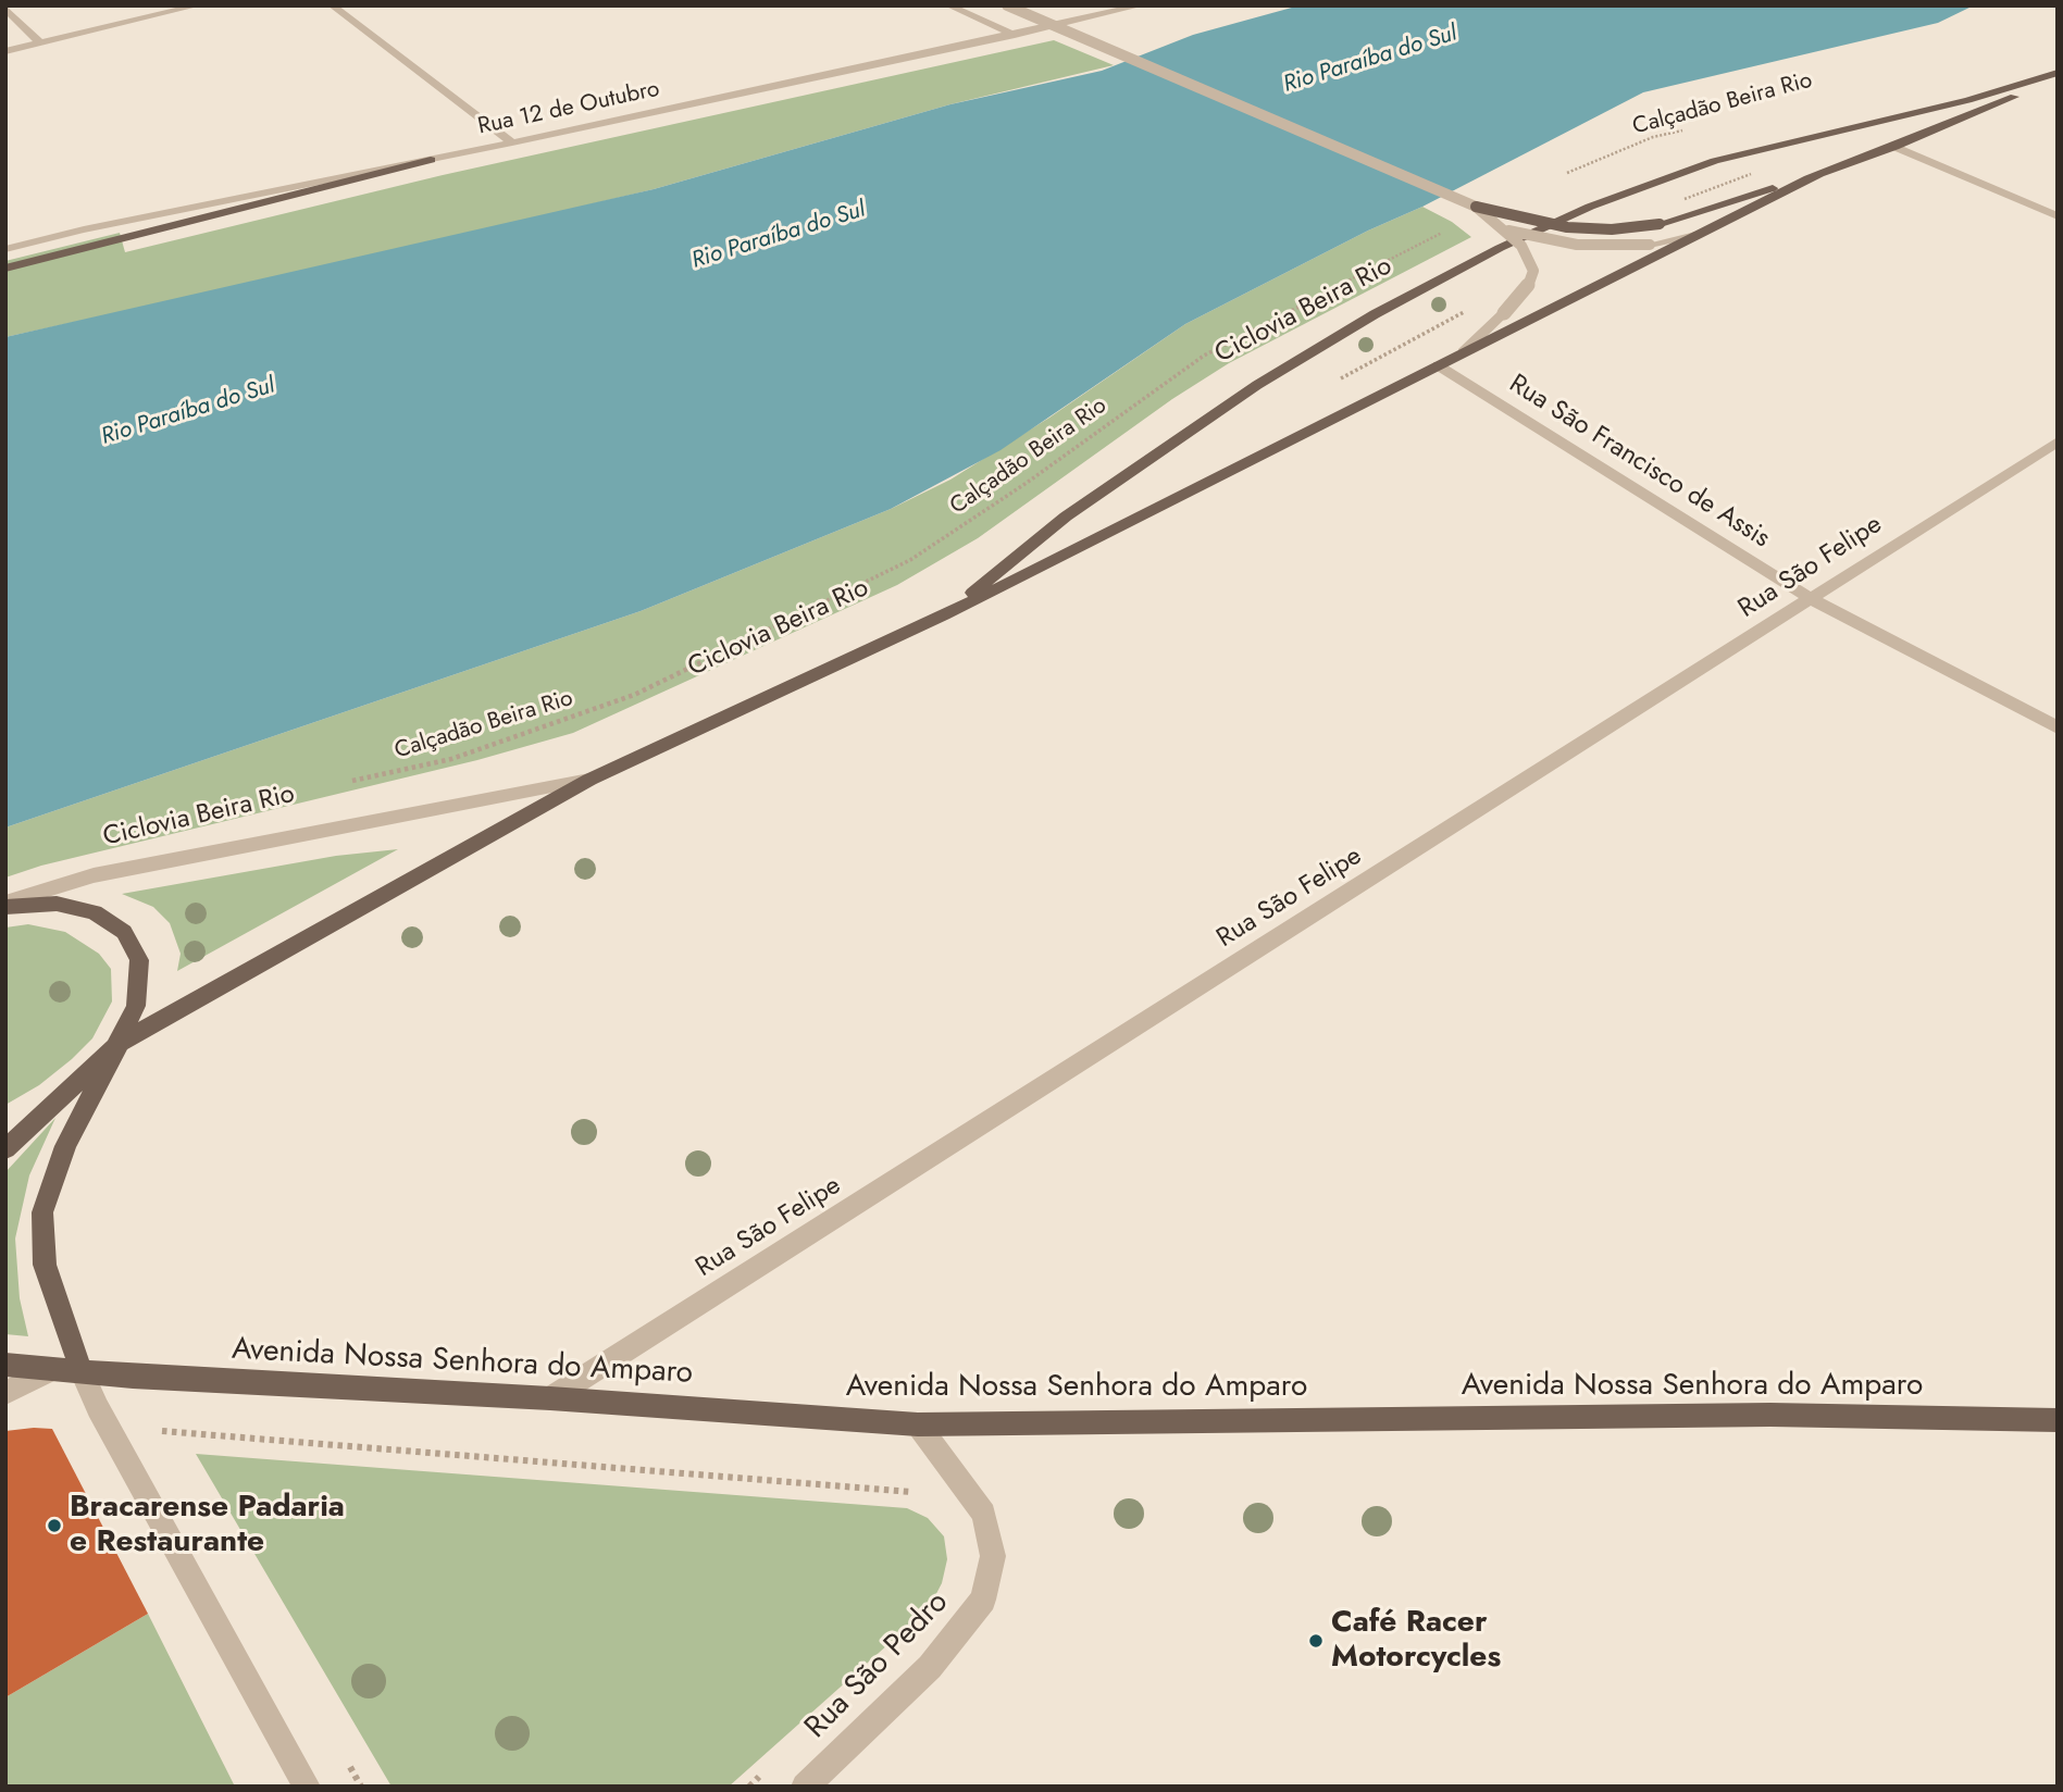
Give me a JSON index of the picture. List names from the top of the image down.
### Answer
{
  "streets": {
    "main road": ["Avenida Nossa Senhora do Amparo"],
    "street": [
      "Rua 12 de Outubro",
      "Rua São Francisco de Assis",
      "Rua São Felipe",
      "Rua São Pedro"
    ],
    "path": ["Calçadão Beira Rio"]
  },
  "crossings": [
    ["Rua São Francisco de Assis", "Rua São Felipe"],
    ["Rua São Felipe", "Avenida Nossa Senhora do Amparo"],
    ["Avenida Nossa Senhora do Amparo", "Rua São Pedro"]
  ],
  "water": ["Rio Paraíba do Sul"],
  "places": ["Bracarense Padaria e Restaurante", "Café Racer Motorcycles"]
}
